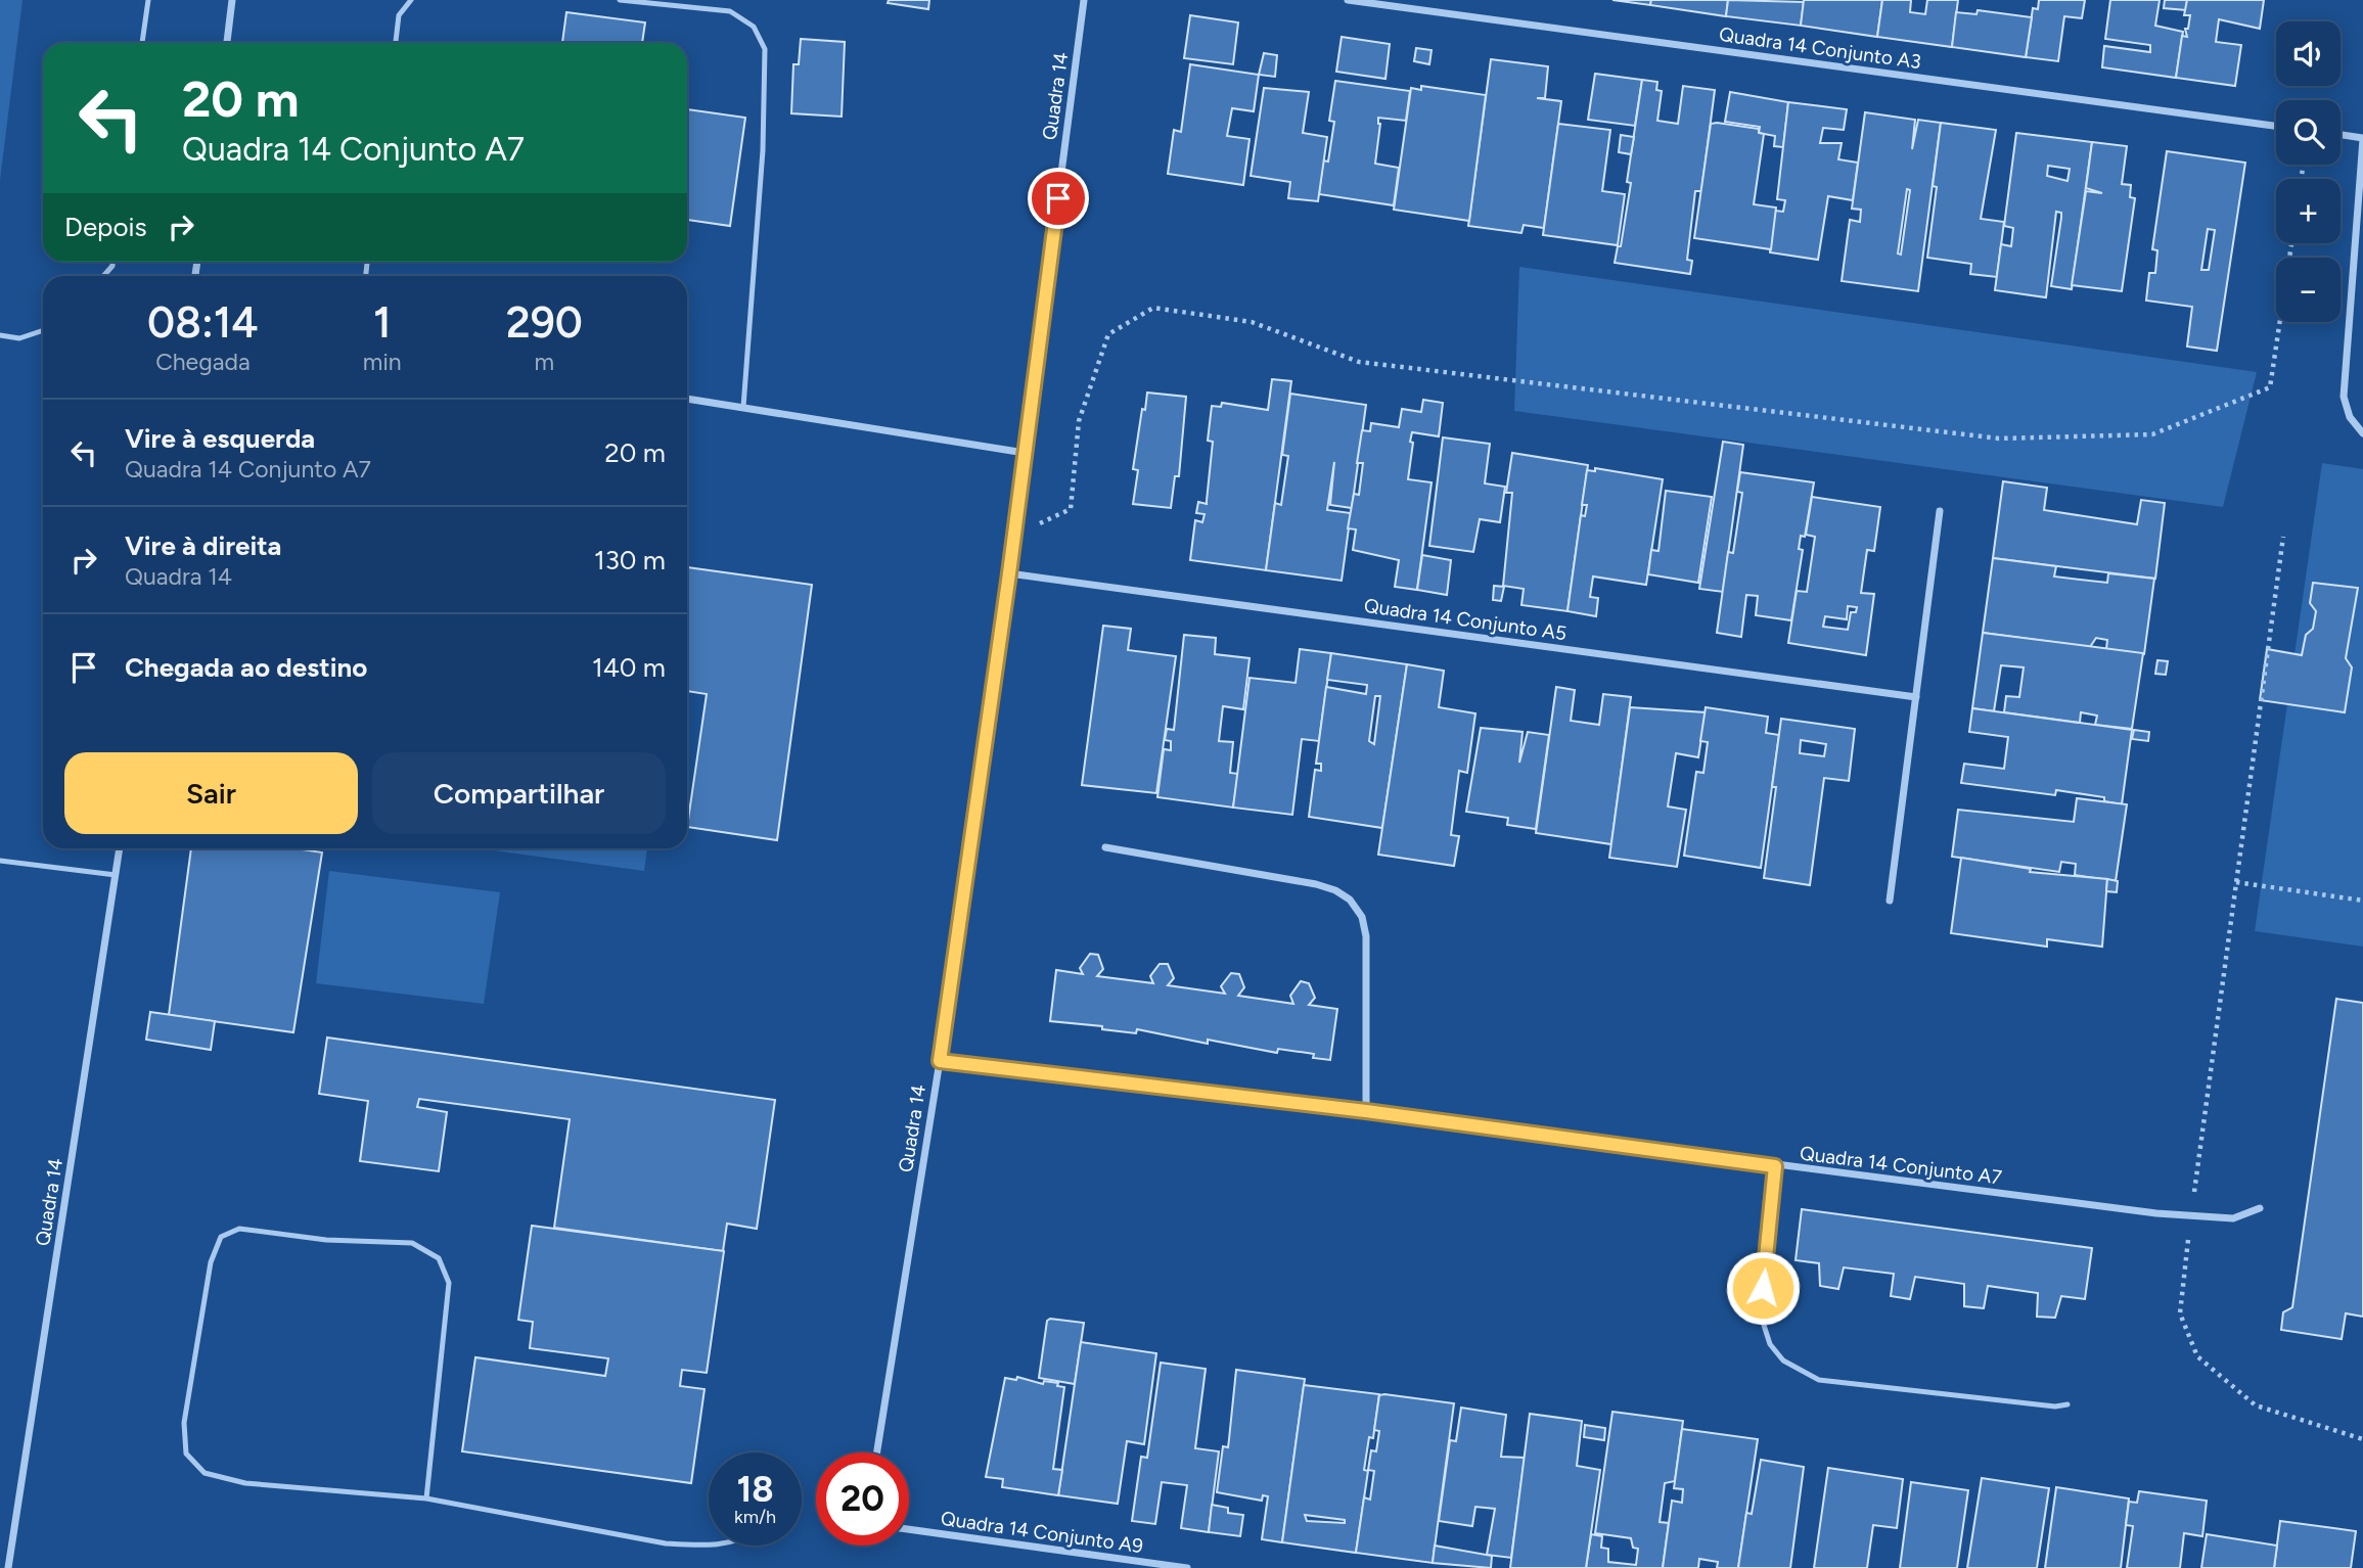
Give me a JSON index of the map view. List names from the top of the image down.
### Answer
{
  "streets": {
    "street": [
      "Quadra 14 Conjunto A3",
      "Quadra 14",
      "Quadra 14 Conjunto A5",
      "Quadra 14 Conjunto A7",
      "Quadra 14 Conjunto A9"
    ]
  },
  "crossings": [
    ["Quadra 14", "Quadra 14 Conjunto A5"],
    ["Quadra 14", "Quadra 14 Conjunto A7"]
  ],
  "page": {
    "map_buttons": ["+", "−"],
    "turn": ["20 m", "Quadra 14 Conjunto A7"],
    "then": "Depois",
    "eta": [
      "08:14",
      "Chegada",
      "1",
      "min",
      "290",
      "m"
    ],
    "list": [
      {
        "name": "Vire à esquerda",
        "note": "Quadra 14 Conjunto A7",
        "value": "20 m"
      },
      {
        "name": "Vire à direita",
        "note": "Quadra 14",
        "value": "130 m"
      },
      {
        "name": "Chegada ao destino",
        "value": "140 m"
      }
    ],
    "buttons": ["Sair", "Compartilhar"],
    "speed": "18 km/h",
    "limit": "20"
  }
}
